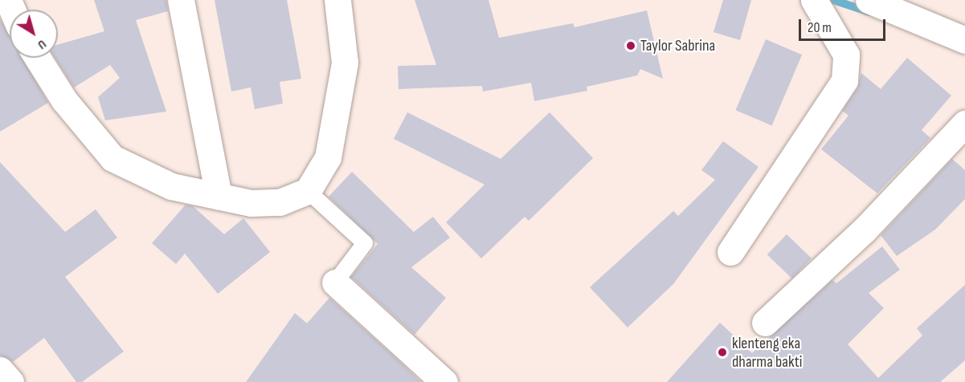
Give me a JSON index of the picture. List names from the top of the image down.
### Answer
{
  "places": ["Taylor Sabrina", "klenteng eka dharma bakti"],
  "scale_bar": "20 m",
  "north": "bottom right"
}
